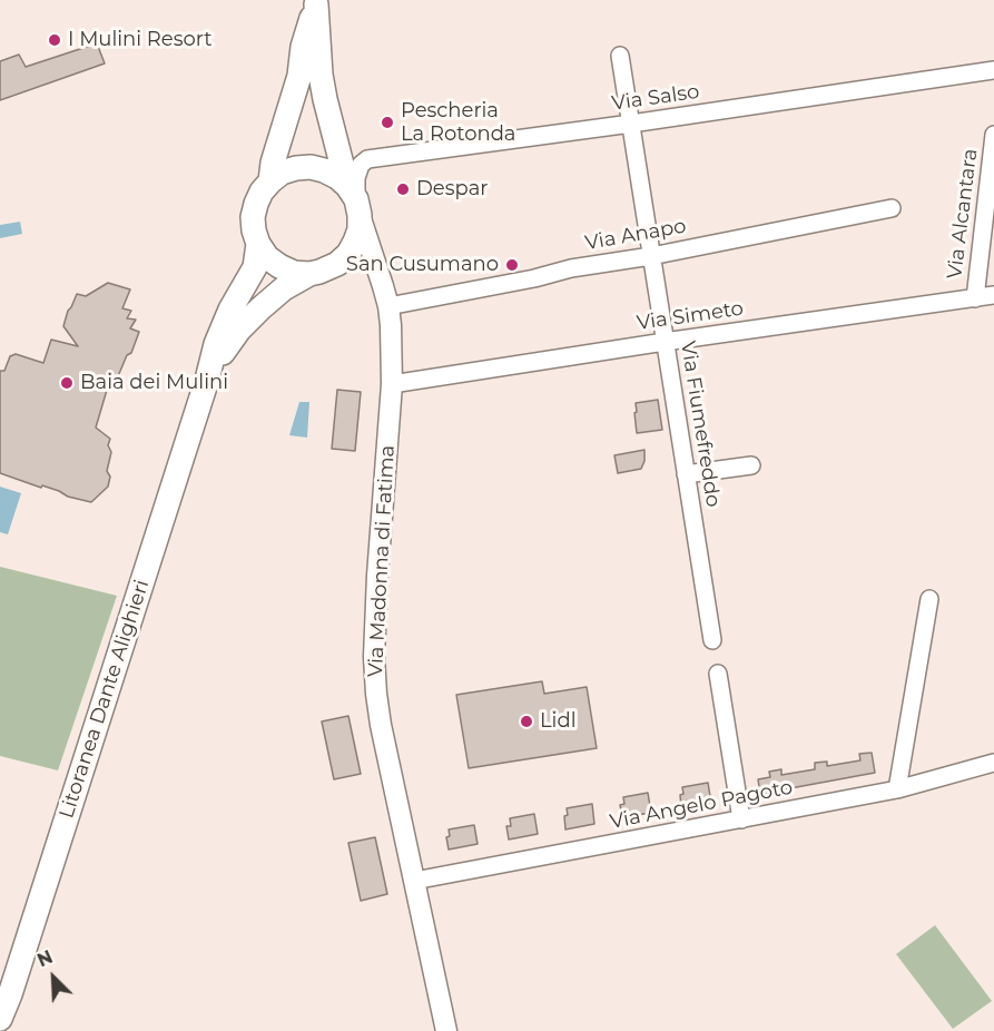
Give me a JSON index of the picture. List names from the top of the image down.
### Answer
{
  "streets": {
    "main road": ["Litoranea Dante Alighieri"],
    "street": [
      "Via Salso",
      "Via Alcantara",
      "Via Anapo",
      "Via Simeto",
      "Via Fiumefreddo",
      "Via Madonna di Fatima",
      "Via Angelo Pagoto"
    ]
  },
  "crossings": [
    ["Via Salso", "Via Fiumefreddo"],
    ["Via Salso", "Via Madonna di Fatima"],
    ["Via Alcantara", "Via Simeto"],
    ["Via Anapo", "Via Fiumefreddo"],
    ["Via Anapo", "Via Madonna di Fatima"],
    ["Via Simeto", "Via Fiumefreddo"],
    ["Via Simeto", "Via Madonna di Fatima"],
    ["Via Madonna di Fatima", "Via Angelo Pagoto"]
  ],
  "places": [
    "I Mulini Resort",
    "Pescheria La Rotonda",
    "Despar",
    "San Cusumano",
    "Baia dei Mulini",
    "Lidl"
  ],
  "north": "top left"
}
